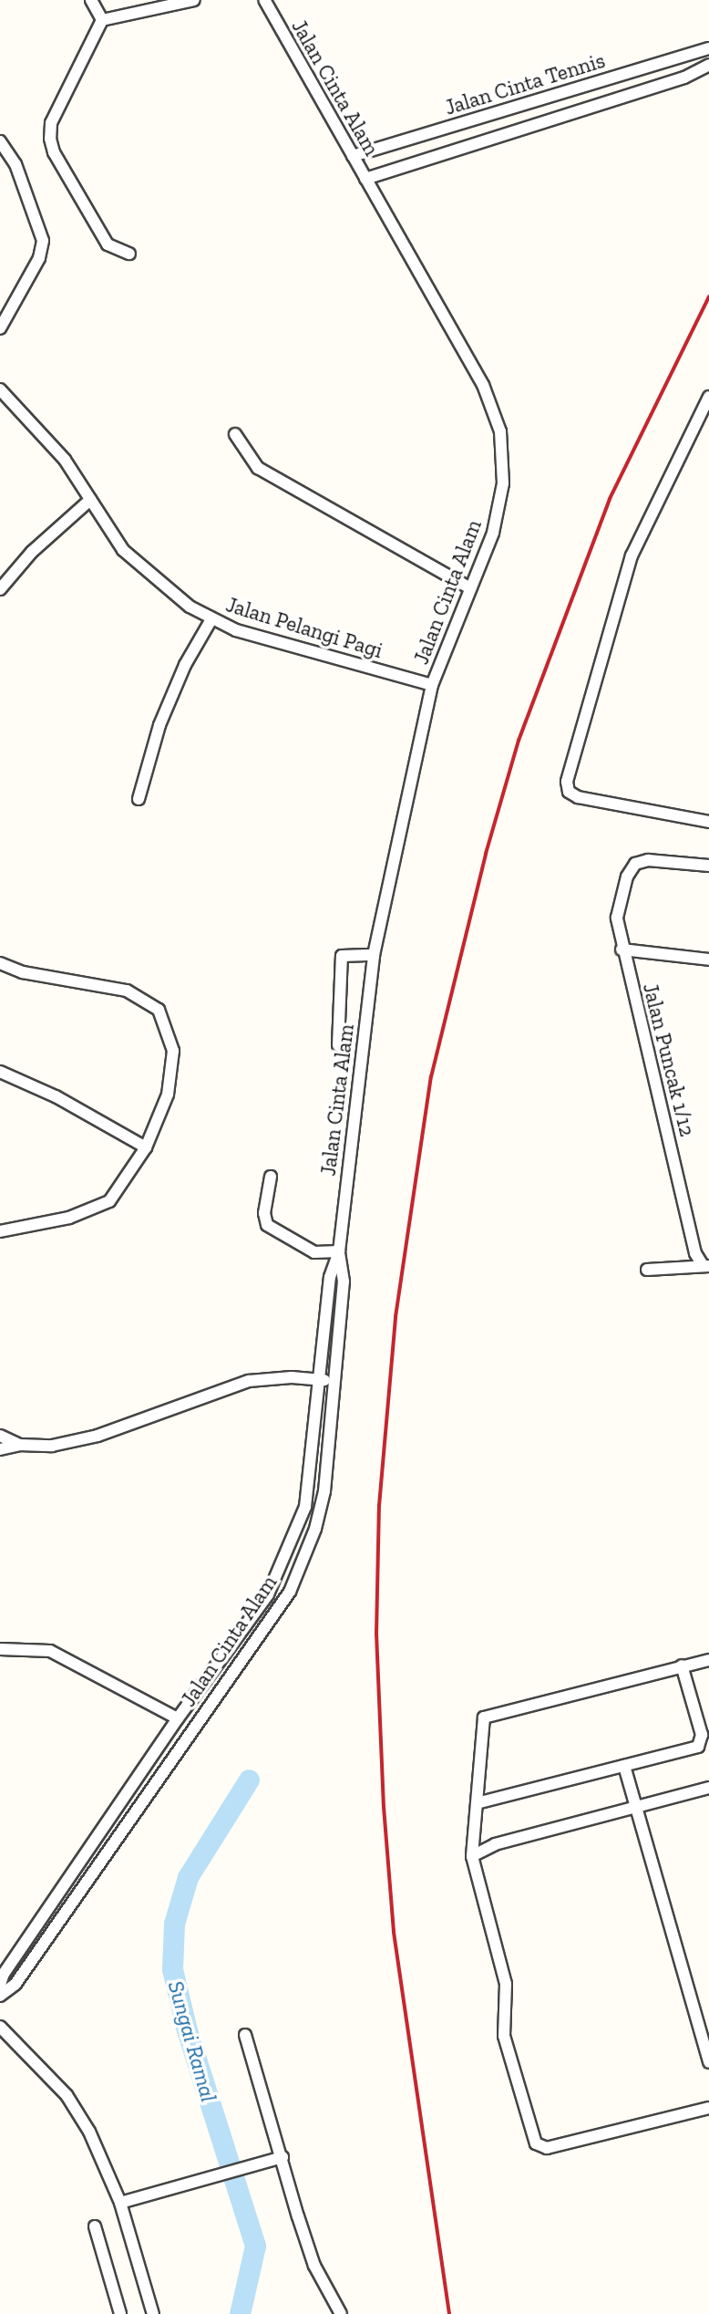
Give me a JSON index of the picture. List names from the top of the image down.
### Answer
{
  "streets": {
    "street": [
      "Jalan Cinta Tennis",
      "Jalan Cinta Alam",
      "Jalan Pelangi Pagi",
      "Jalan Puncak 1/12"
    ]
  },
  "crossings": [
    ["Jalan Cinta Tennis", "Jalan Cinta Alam"],
    ["Jalan Cinta Alam", "Jalan Pelangi Pagi"]
  ],
  "water": ["Sungai Ramal"]
}
